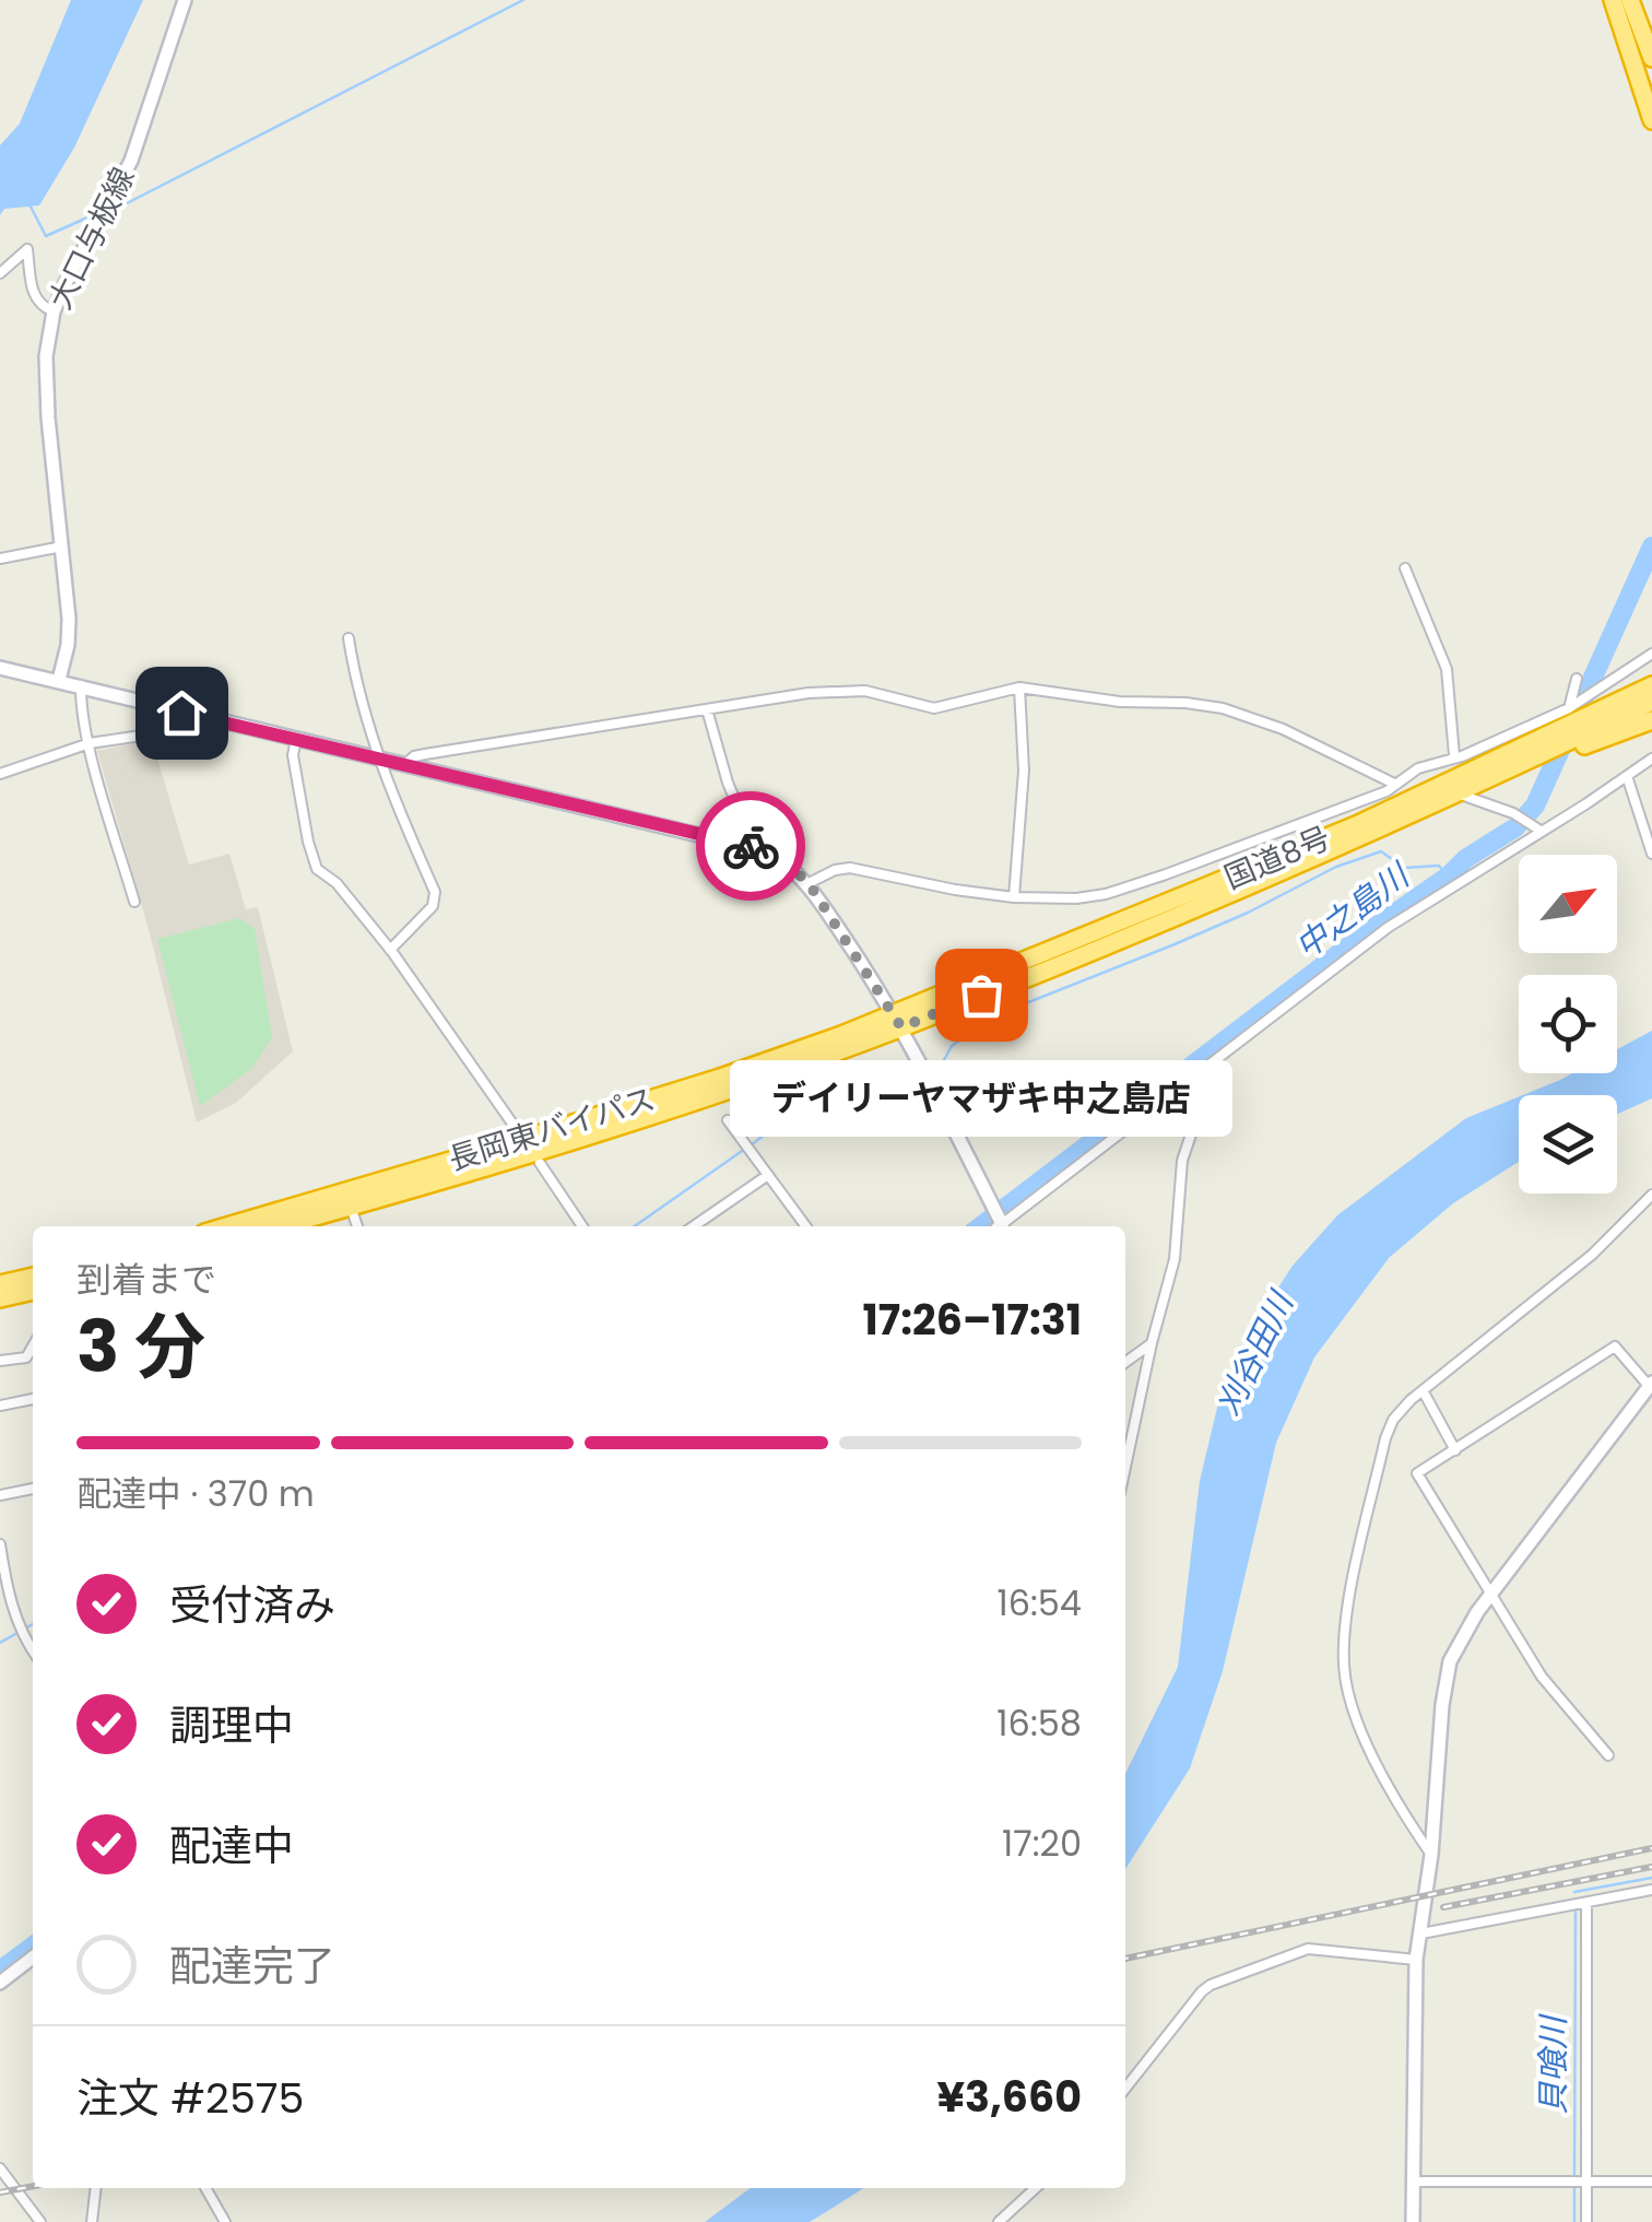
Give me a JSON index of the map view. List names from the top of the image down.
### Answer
{
  "streets": {
    "highway": ["国道8号", "長岡東バイパス"],
    "main road": ["大口与板線"]
  },
  "crossings": [
    ["国道8号", "長岡東バイパス"]
  ],
  "water": ["中之島川", "刈谷田川", "貝喰川"],
  "places": ["デイリーヤマザキ中之島店"],
  "north": "top right",
  "page": {
    "bubble": "デイリーヤマザキ中之島店",
    "heading": ["3 分", "到着まで", "17:26–17:31"],
    "panel": ["注文 #2575", "¥3,660"],
    "bar": "配達中 · 370 m",
    "list": [
      ["受付済み", "16:54"],
      ["調理中", "16:58"],
      ["配達中", "17:20"],
      "配達完了"
    ]
  }
}
